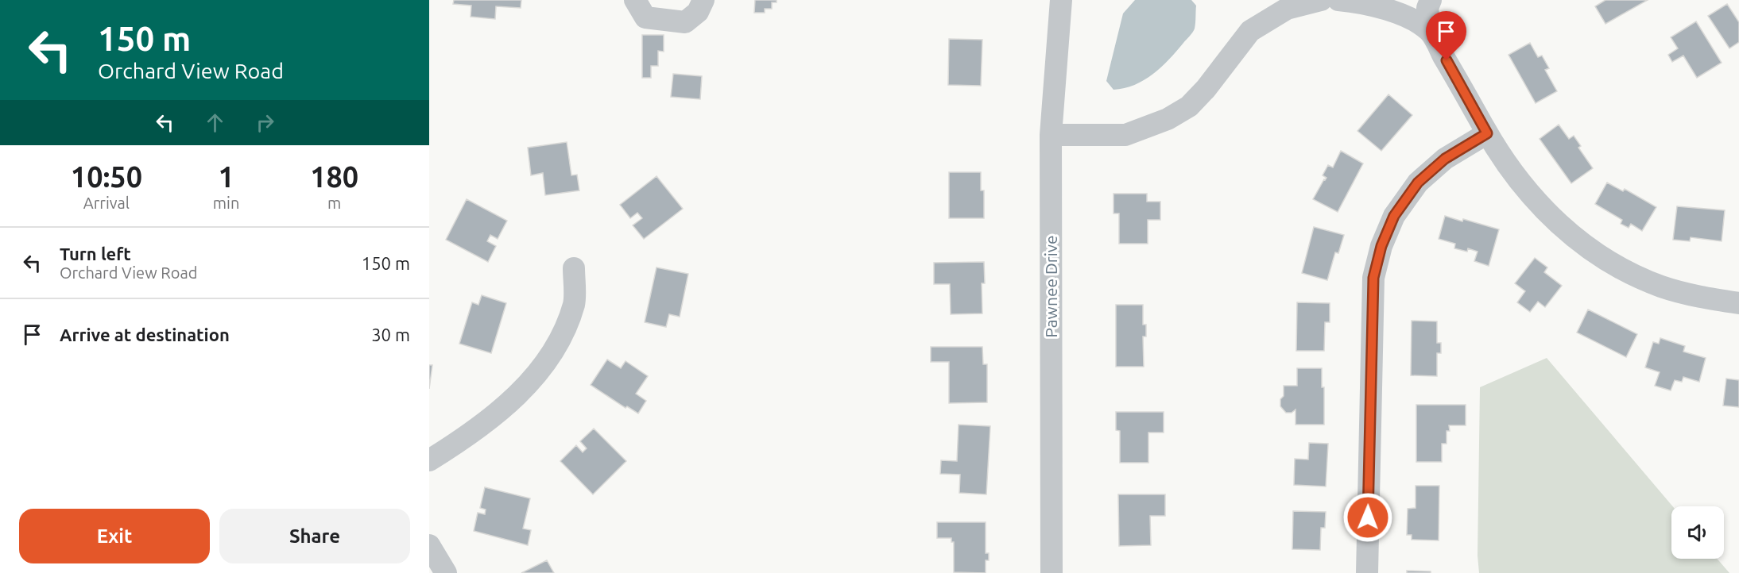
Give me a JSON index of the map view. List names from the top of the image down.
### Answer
{
  "streets": {
    "street": ["Pawnee Drive"]
  },
  "page": {
    "turn": ["150 m", "Orchard View Road"],
    "eta": [
      "10:50",
      "Arrival",
      "1",
      "min",
      "180",
      "m"
    ],
    "list": [
      {
        "name": "Turn left",
        "note": "Orchard View Road",
        "value": "150 m"
      },
      {
        "name": "Arrive at destination",
        "value": "30 m"
      }
    ],
    "buttons": ["Exit", "Share"]
  }
}
